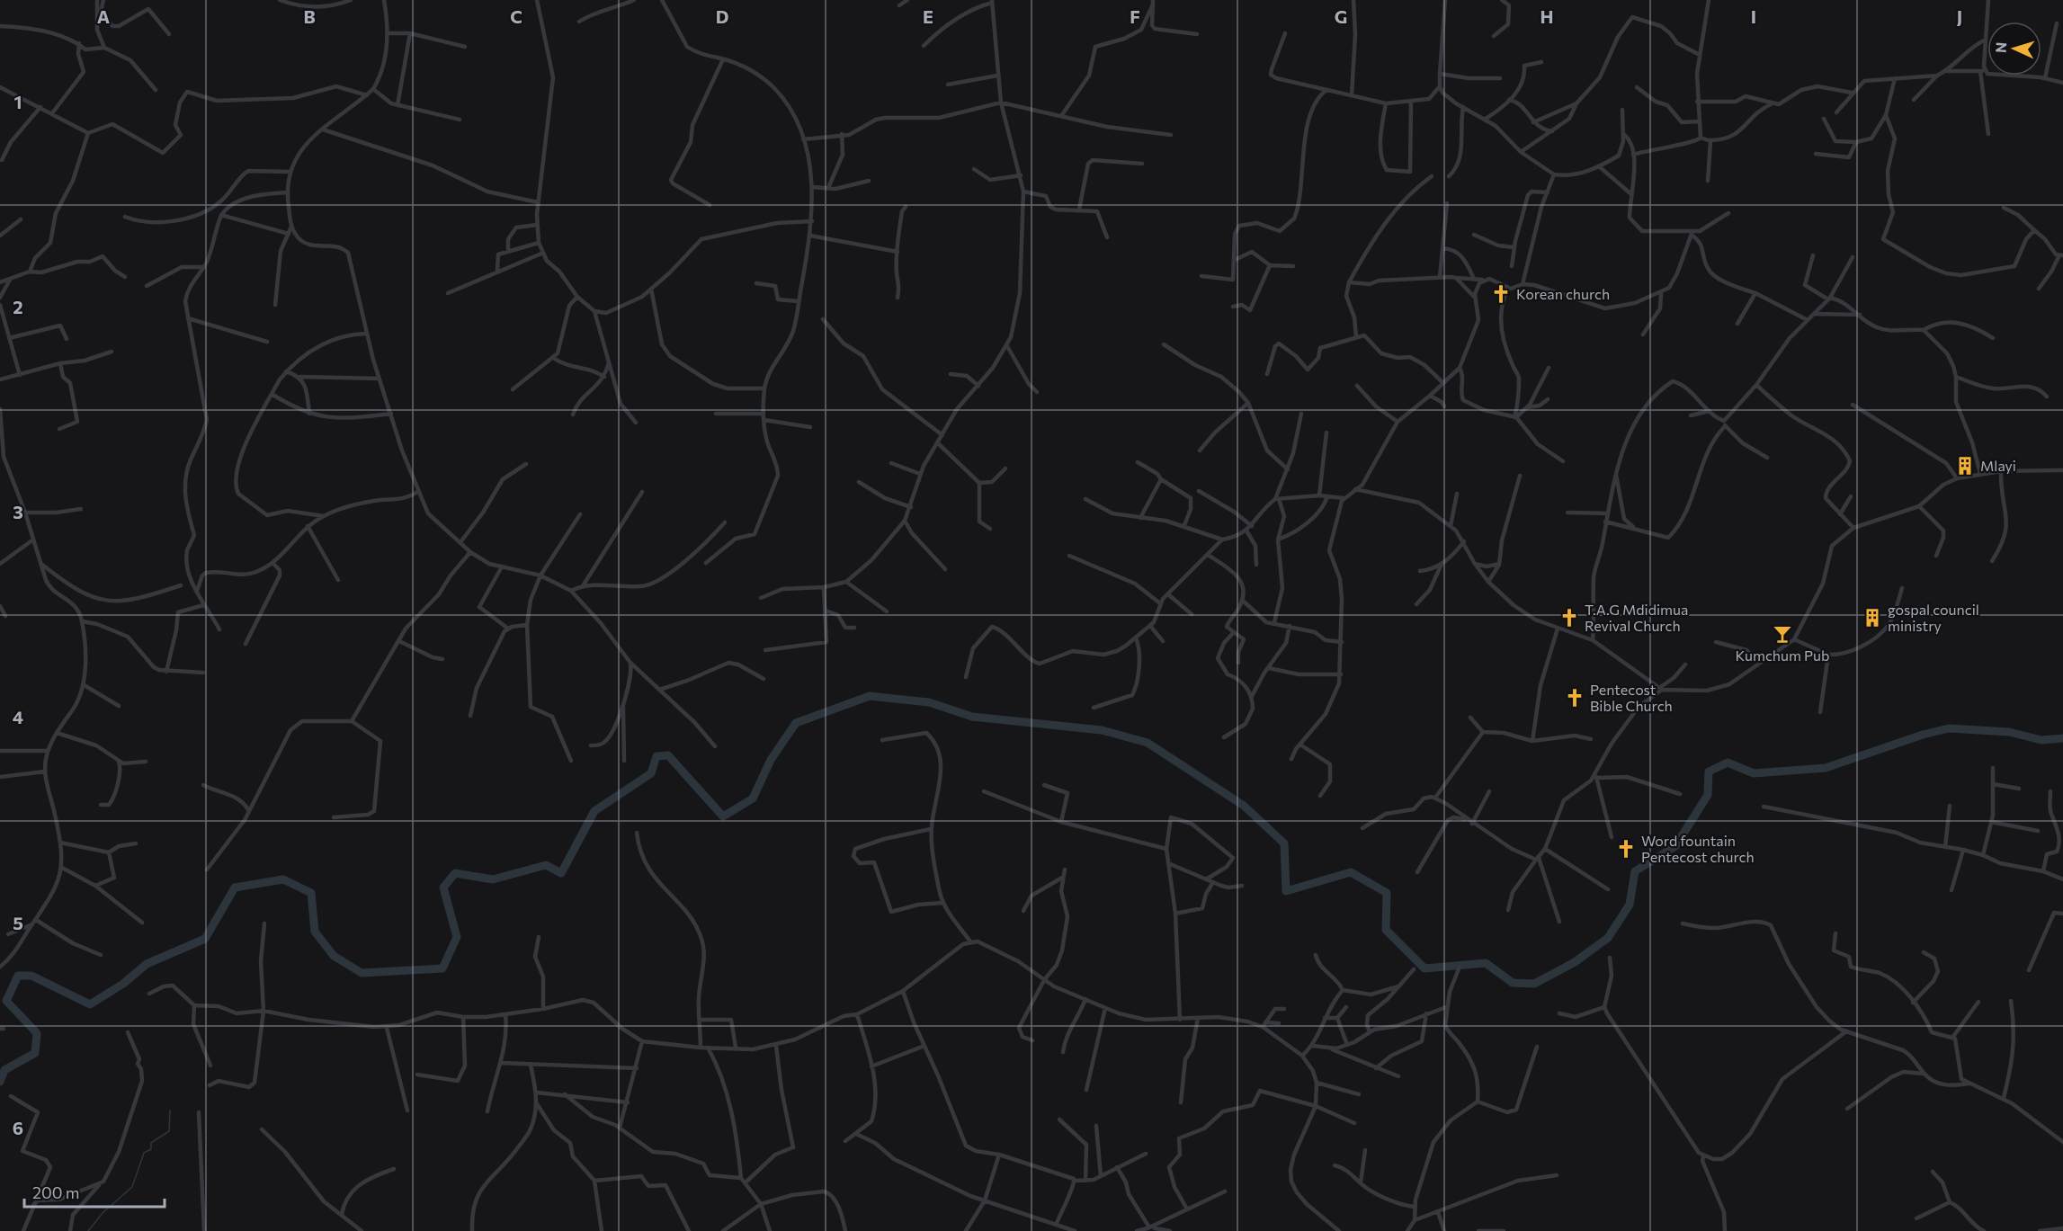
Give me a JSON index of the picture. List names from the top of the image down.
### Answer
{
  "places": {
    "church": [
      "Korean church",
      "T.A.G Mdidimua Revival Church",
      "Pentecost Bible Church",
      "Word fountain Pentecost church"
    ],
    "building": ["Mlayi", "gospal council ministry"],
    "bar": ["Kumchum Pub"]
  },
  "scale_bar": "200 m",
  "north": "left",
  "grid": {
    "columns": [
      "A",
      "B",
      "C",
      "D",
      "E",
      "F",
      "G",
      "H",
      "I",
      "J"
    ],
    "rows": [
      "1",
      "2",
      "3",
      "4",
      "5",
      "6"
    ]
  }
}
